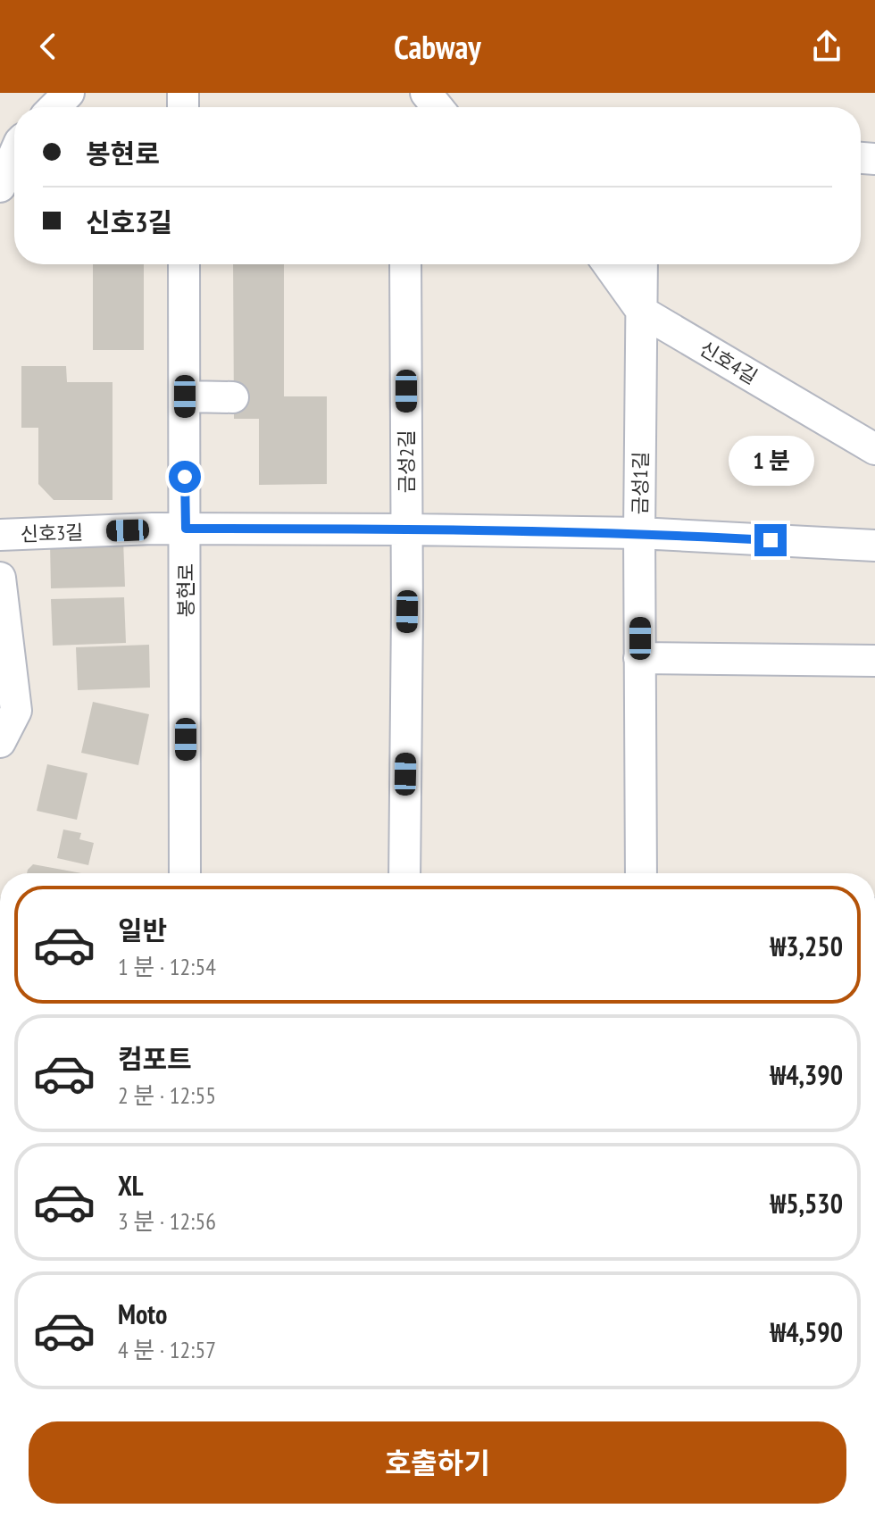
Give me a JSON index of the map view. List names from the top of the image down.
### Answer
{
  "streets": {
    "street": [
      "신호4길",
      "금성2길",
      "금성1길",
      "신호3길",
      "봉현로"
    ]
  },
  "crossings": [
    ["신호4길", "금성1길"],
    ["금성2길", "신호3길"],
    ["금성1길", "신호3길"],
    ["신호3길", "봉현로"]
  ],
  "page": {
    "header": "Cabway",
    "banner": ["봉현로", "신호3길"],
    "bubble": "1 분",
    "list": [
      {
        "name": "일반",
        "note": "1 분 · 12:54",
        "value": "₩3,250"
      },
      {
        "name": "컴포트",
        "note": "2 분 · 12:55",
        "value": "₩4,390"
      },
      {
        "name": "XL",
        "note": "3 분 · 12:56",
        "value": "₩5,530"
      },
      {
        "name": "Moto",
        "note": "4 분 · 12:57",
        "value": "₩4,590"
      }
    ],
    "buttons": "호출하기"
  }
}
